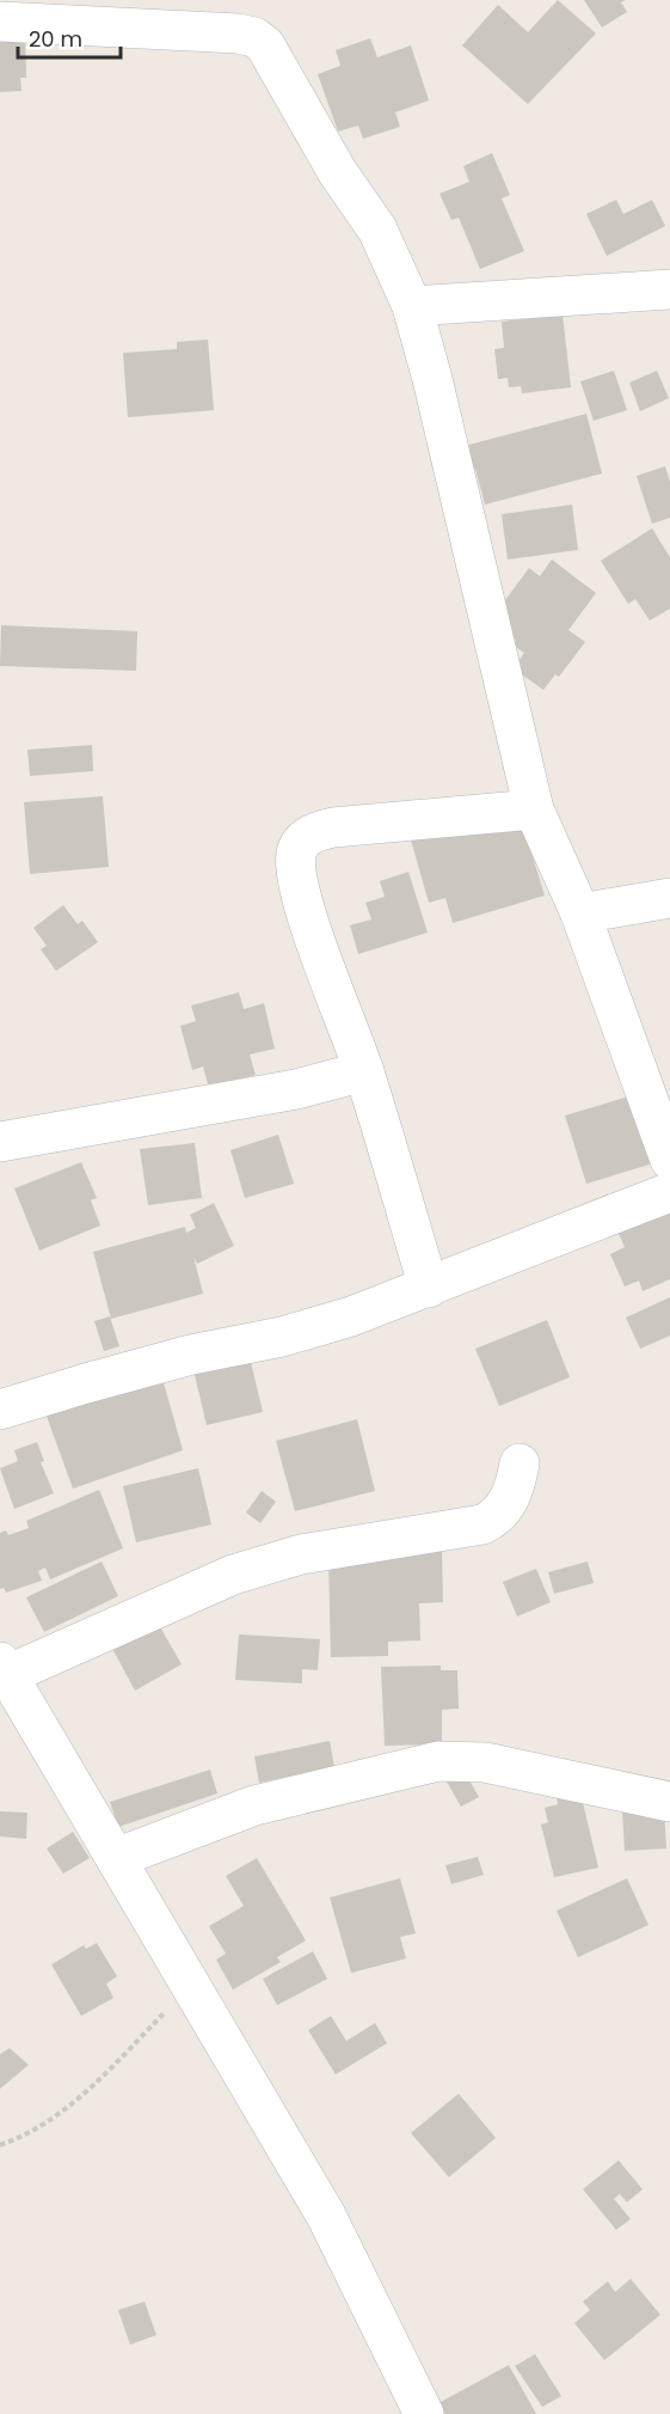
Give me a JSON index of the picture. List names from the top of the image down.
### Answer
{
  "scale_bar": "20 m"
}
